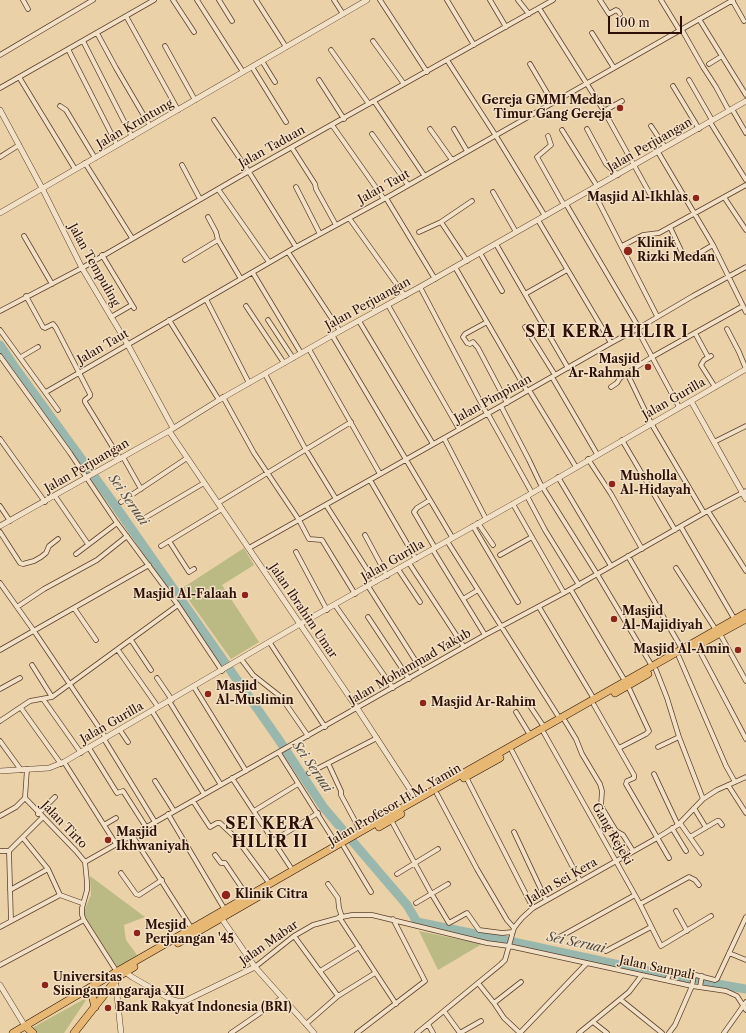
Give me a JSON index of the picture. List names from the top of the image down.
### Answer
{
  "streets": {
    "main road": ["Jalan Profesor H.M. Yamin"],
    "street": [
      "Jalan Kruntung",
      "Jalan Perjuangan",
      "Jalan Taduan",
      "Jalan Taut",
      "Jalan Tempuling",
      "Jalan Pimpinan",
      "Jalan Gurilla",
      "Jalan Ibrahim Umar",
      "Jalan Mohammad Yakub",
      "Jalan Tirto",
      "Gang Rejeki",
      "Jalan Sei Kera",
      "Jalan Mabar",
      "Jalan Sampali"
    ]
  },
  "crossings": [
    ["Jalan Kruntung", "Jalan Tempuling"],
    ["Jalan Perjuangan", "Jalan Tempuling"],
    ["Jalan Perjuangan", "Jalan Ibrahim Umar"],
    ["Jalan Taduan", "Jalan Tempuling"],
    ["Jalan Taut", "Jalan Tempuling"],
    ["Jalan Tempuling", "Jalan Ibrahim Umar"],
    ["Jalan Pimpinan", "Jalan Ibrahim Umar"],
    ["Jalan Gurilla", "Jalan Ibrahim Umar"],
    ["Jalan Ibrahim Umar", "Jalan Mohammad Yakub"],
    ["Jalan Ibrahim Umar", "Jalan Profesor H.M. Yamin"],
    ["Jalan Mohammad Yakub", "Jalan Tirto"],
    ["Jalan Profesor H.M. Yamin", "Jalan Tirto"],
    ["Jalan Profesor H.M. Yamin", "Gang Rejeki"],
    ["Jalan Profesor H.M. Yamin", "Jalan Mabar"],
    ["Jalan Tirto", "Jalan Mabar"],
    ["Gang Rejeki", "Jalan Sei Kera"],
    ["Jalan Sei Kera", "Jalan Mabar"],
    ["Jalan Sei Kera", "Jalan Sampali"],
    ["Jalan Mabar", "Jalan Sampali"]
  ],
  "districts": ["SEI KERA HILIR I", "SEI KERA HILIR II"],
  "water": ["Sei Seruai"],
  "places": [
    "Gereja GMMI Medan Timur Gang Gereja",
    "Masjid Al-Ikhlas",
    "Klinik Rizki Medan",
    "Masjid Ar-Rahmah",
    "Musholla Al-Hidayah",
    "Masjid Al-Falaah",
    "Masjid Al-Majidiyah",
    "Masjid Al-Amin",
    "Masjid Al-Muslimin",
    "Masjid Ar-Rahim",
    "Masjid Ikhwaniyah",
    "Klinik Citra",
    "Mesjid Perjuangan '45",
    "Universitas Sisingamangaraja XII",
    "Bank Rakyat Indonesia (BRI)"
  ],
  "scale_bar": "100 m"
}
